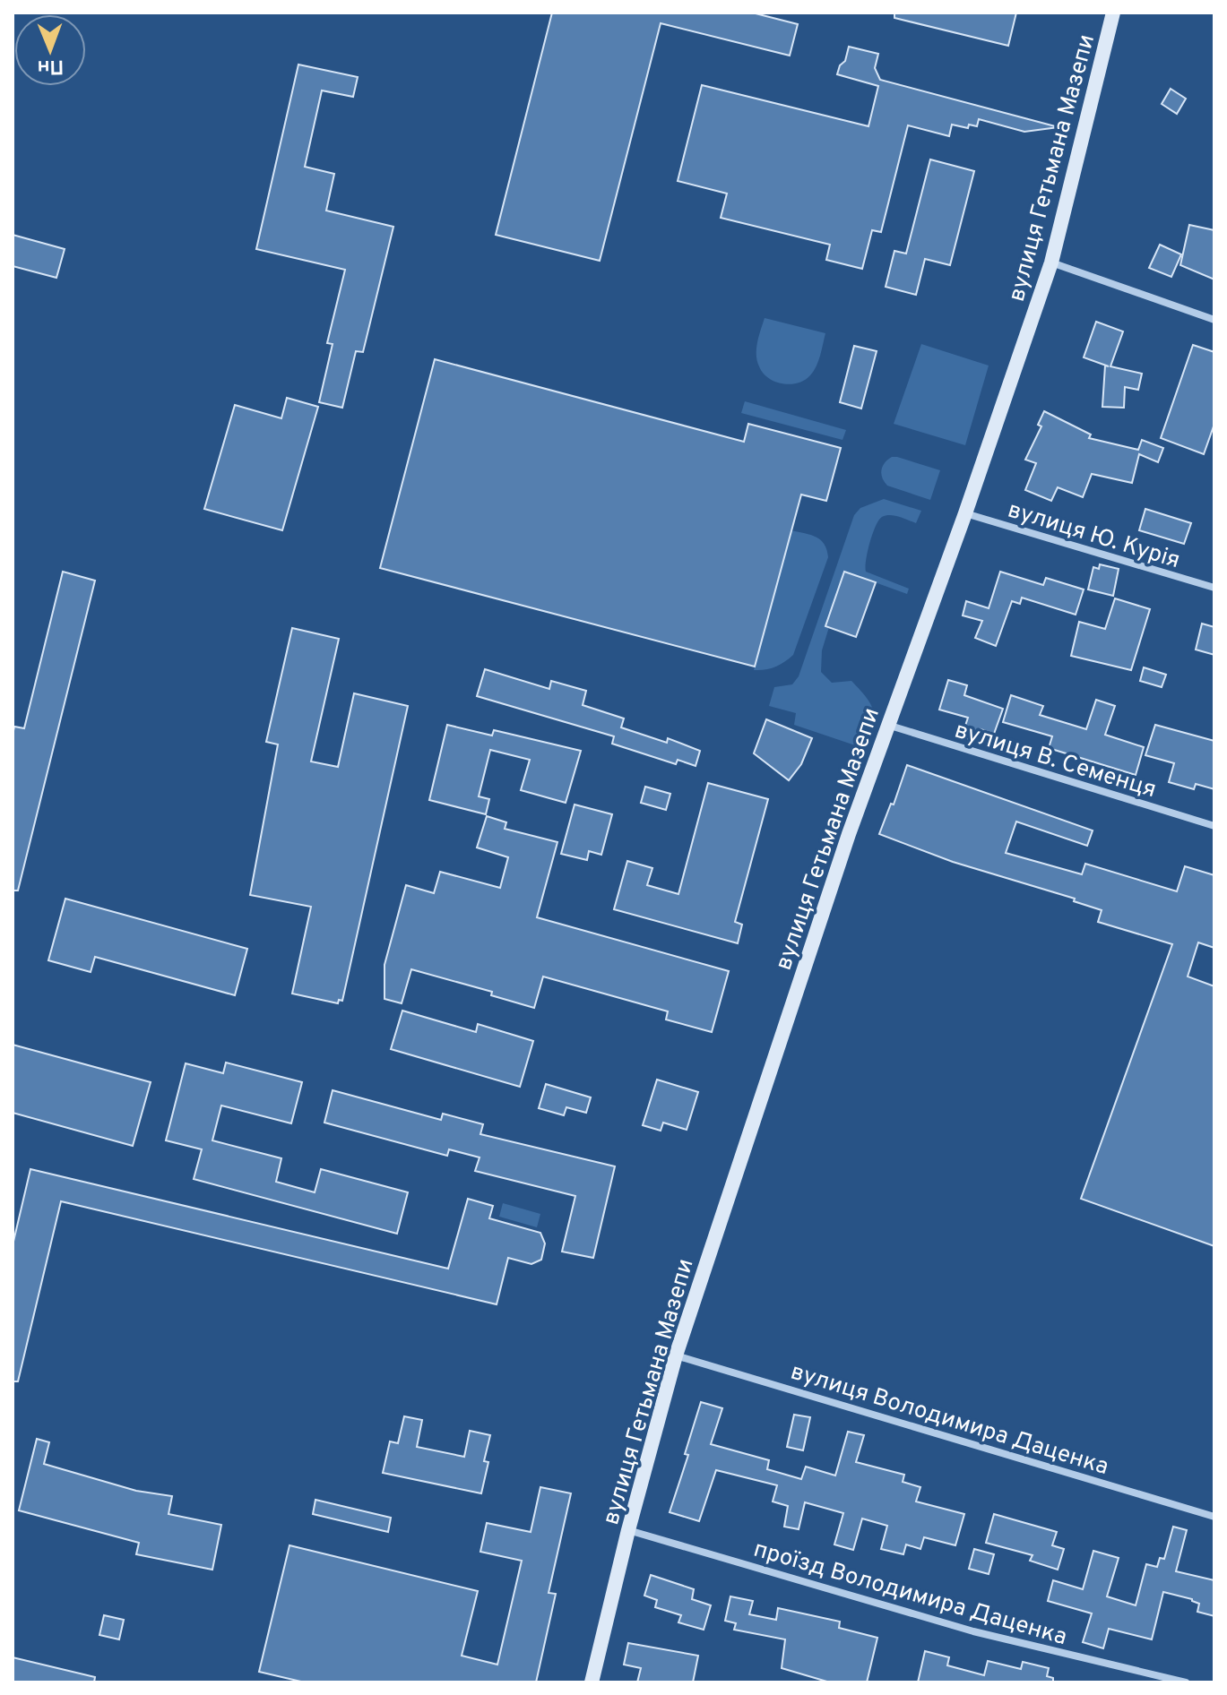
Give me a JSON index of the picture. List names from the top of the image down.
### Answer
{
  "streets": {
    "street": [
      "вулиця Гетьмана Мазепи",
      "вулиця Ю. Курія",
      "вулиця В. Семенця",
      "вулиця Володимира Даценка",
      "проїзд Володимира Даценка"
    ]
  },
  "crossings": [
    ["вулиця Гетьмана Мазепи", "вулиця Ю. Курія"],
    ["вулиця Гетьмана Мазепи", "вулиця В. Семенця"],
    ["вулиця Гетьмана Мазепи", "вулиця Володимира Даценка"],
    ["вулиця Гетьмана Мазепи", "проїзд Володимира Даценка"]
  ],
  "north": "bottom"
}
